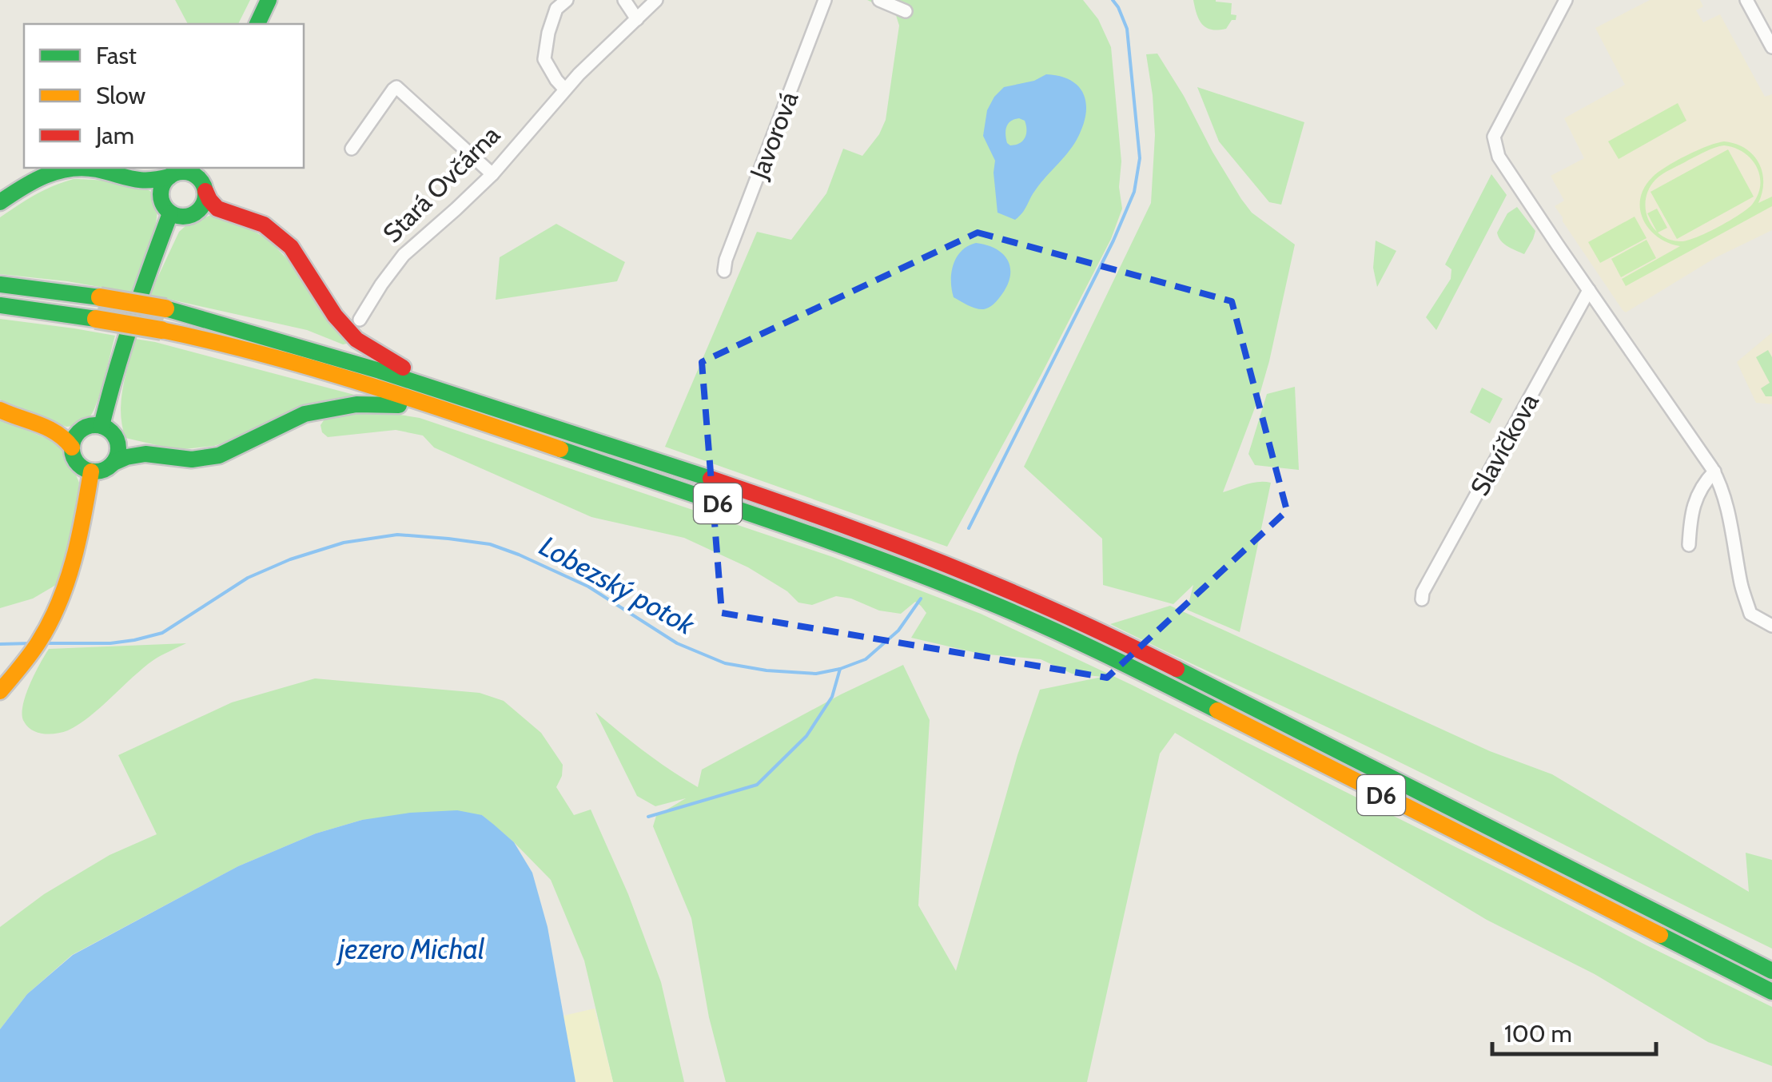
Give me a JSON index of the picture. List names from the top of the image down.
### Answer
{
  "streets": {
    "main road": ["D6"],
    "street": ["Javorová", "Stará Ovčárna", "Slavíčkova"]
  },
  "water": ["Lobezský potok", "jezero Michal"],
  "legend": ["Fast", "Slow", "Jam"],
  "scale_bar": "100 m"
}
